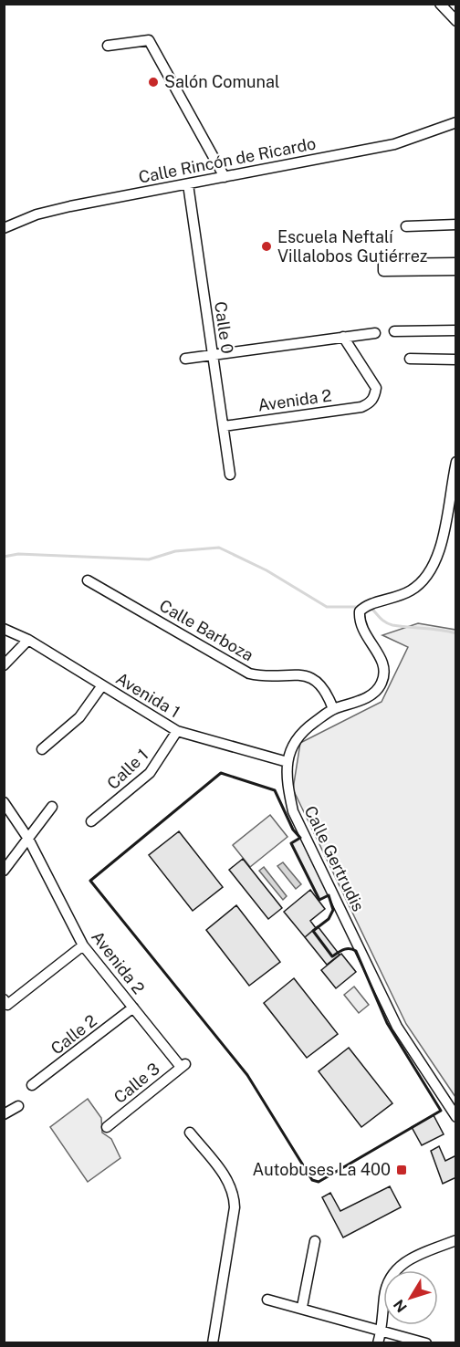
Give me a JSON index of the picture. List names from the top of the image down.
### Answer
{
  "streets": {
    "street": [
      "Calle Rincón de Ricardo",
      "Calle 0",
      "Avenida 2",
      "Calle Barboza",
      "Avenida 1",
      "Calle 1",
      "Calle Gertrudis",
      "Calle 2",
      "Calle 3"
    ]
  },
  "crossings": [
    ["Calle Rincón de Ricardo", "Calle 0"],
    ["Calle 0", "Avenida 2"],
    ["Avenida 2", "Calle 2"],
    ["Avenida 2", "Calle 3"],
    ["Calle Barboza", "Calle Gertrudis"],
    ["Avenida 1", "Calle 1"],
    ["Avenida 1", "Calle Gertrudis"]
  ],
  "places": {
    "other": ["Salón Comunal", "Escuela Neftalí Villalobos Gutiérrez"],
    "transit": ["Autobuses La 400"]
  },
  "north": "bottom left"
}
